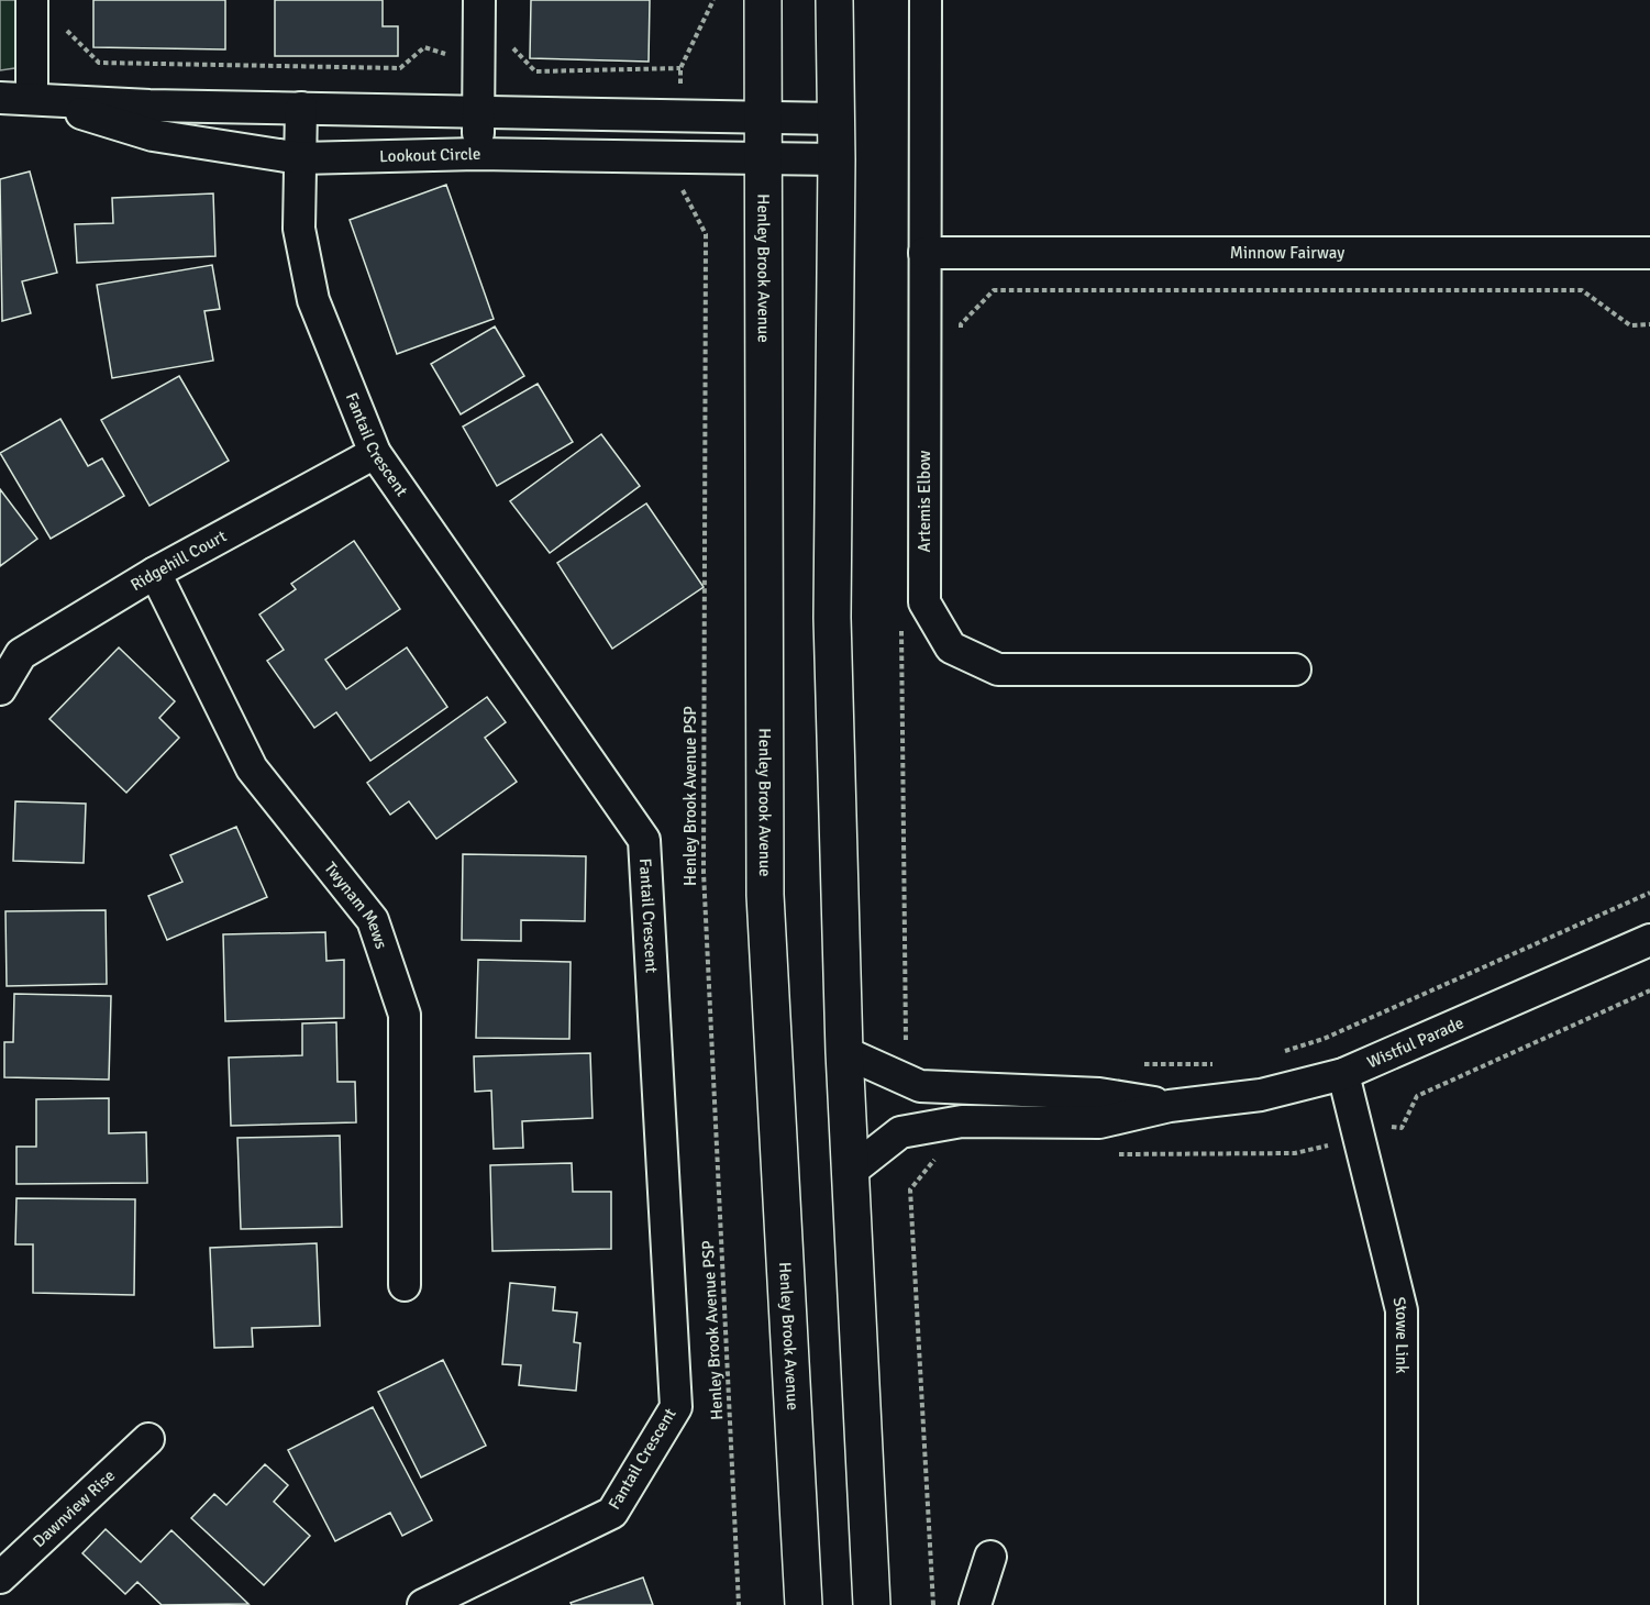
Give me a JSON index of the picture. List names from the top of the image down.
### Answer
{
  "streets": {
    "main road": ["Henley Brook Avenue"],
    "street": [
      "Lookout Circle",
      "Minnow Fairway",
      "Fantail Crescent",
      "Artemis Elbow",
      "Ridgehill Court",
      "Twynam Mews",
      "Wistful Parade",
      "Stowe Link",
      "Dawnview Rise"
    ],
    "path": ["Henley Brook Avenue PSP"]
  },
  "crossings": [
    ["Lookout Circle", "Henley Brook Avenue"],
    ["Lookout Circle", "Fantail Crescent"],
    ["Lookout Circle", "Henley Brook Avenue PSP"],
    ["Minnow Fairway", "Artemis Elbow"],
    ["Fantail Crescent", "Ridgehill Court"],
    ["Ridgehill Court", "Twynam Mews"],
    ["Wistful Parade", "Stowe Link"]
  ]
}
